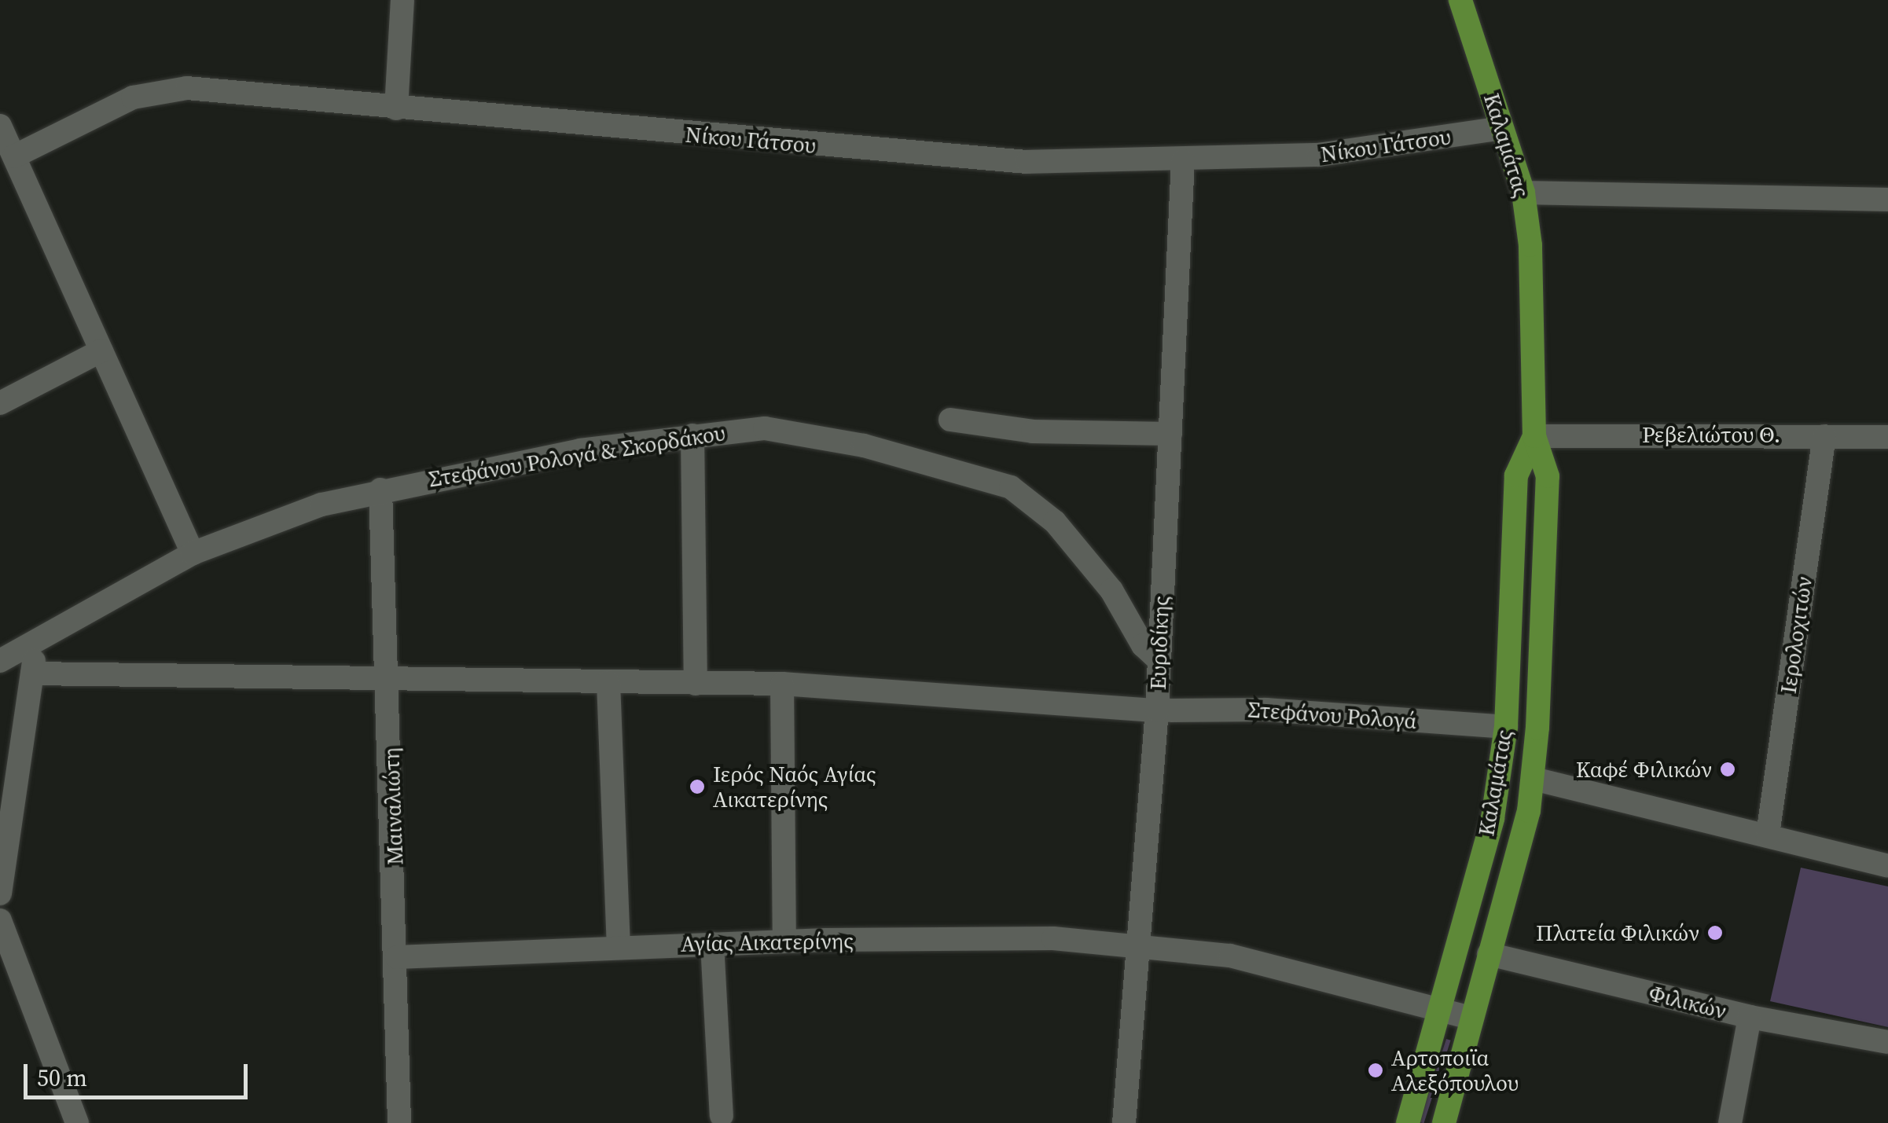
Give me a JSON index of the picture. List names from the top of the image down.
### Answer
{
  "streets": {
    "main road": ["Καλαμάτας"],
    "street": [
      "Νίκου Γάτσου",
      "Ρεβελιώτου Θ.",
      "Στεφάνου Ρολογά & Σκορδάκου",
      "Ιερολοχιτών",
      "Ευριδίκης",
      "Στεφάνου Ρολογά",
      "Μαιναλιώτη",
      "Αγίας Αικατερίνης",
      "Φιλικών"
    ]
  },
  "crossings": [
    ["Νίκου Γάτσου", "Καλαμάτας"],
    ["Νίκου Γάτσου", "Ευριδίκης"],
    ["Καλαμάτας", "Ρεβελιώτου Θ."],
    ["Καλαμάτας", "Στεφάνου Ρολογά"],
    ["Καλαμάτας", "Αγίας Αικατερίνης"],
    ["Καλαμάτας", "Φιλικών"],
    ["Ρεβελιώτου Θ.", "Ιερολοχιτών"],
    ["Στεφάνου Ρολογά & Σκορδάκου", "Ευριδίκης"],
    ["Στεφάνου Ρολογά & Σκορδάκου", "Μαιναλιώτη"],
    ["Ευριδίκης", "Στεφάνου Ρολογά"],
    ["Ευριδίκης", "Αγίας Αικατερίνης"],
    ["Μαιναλιώτη", "Αγίας Αικατερίνης"]
  ],
  "places": [
    "Καφέ Φιλικών",
    "Ιερός Ναός Αγίας Αικατερίνης",
    "Πλατεία Φιλικών",
    "Αρτοποιϊα Αλεξόπουλου"
  ],
  "scale_bar": "50 m"
}
